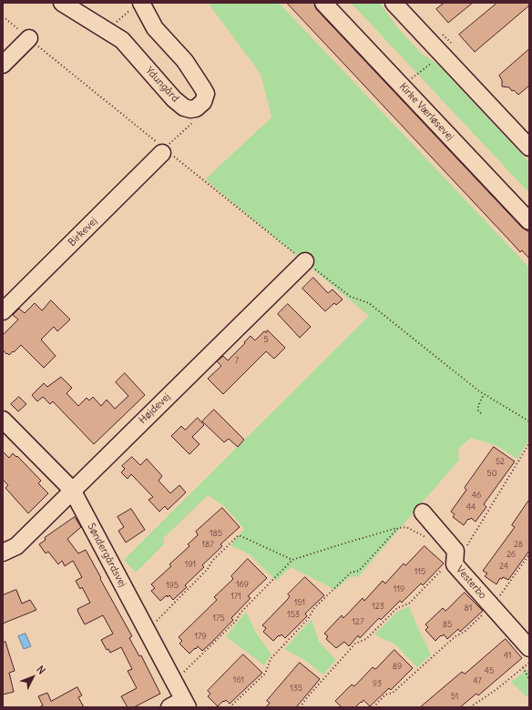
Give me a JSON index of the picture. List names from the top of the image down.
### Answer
{
  "streets": {
    "street": [
      "Ydungård",
      "Kirke Værløsevej",
      "Birkevej",
      "Højdevej",
      "Søndergårdsvej",
      "Vesterbo"
    ]
  },
  "crossings": [
    ["Højdevej", "Søndergårdsvej"]
  ],
  "house_numbers": [
    "5",
    "7",
    "52",
    "50",
    "46",
    "44",
    "185",
    "187",
    "28",
    "26",
    "191",
    "24",
    "115",
    "169",
    "195",
    "119",
    "171",
    "151",
    "123",
    "81",
    "153",
    "175",
    "127",
    "85",
    "179",
    "41",
    "89",
    "45",
    "161",
    "47",
    "93",
    "135",
    "51"
  ],
  "north": "top right"
}
